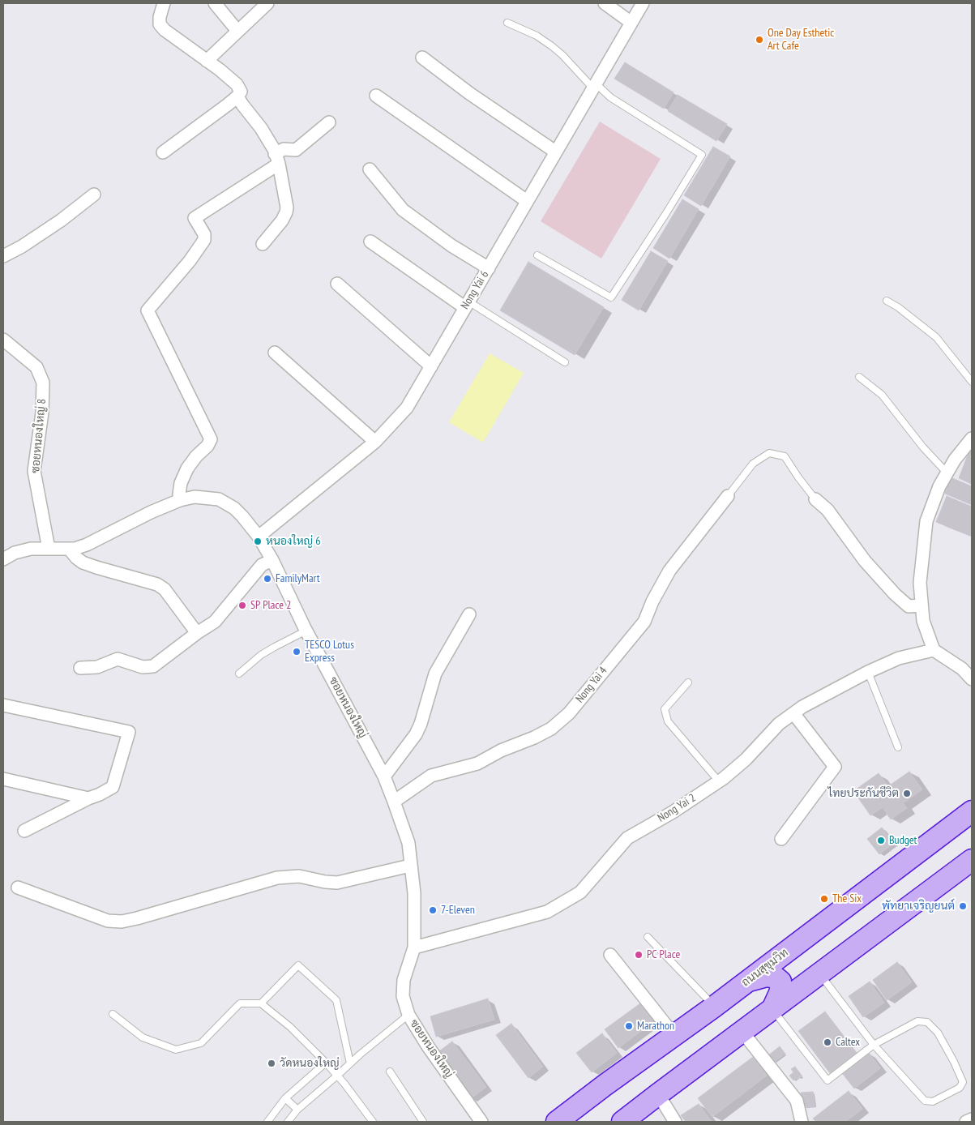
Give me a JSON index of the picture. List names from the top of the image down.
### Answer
{
  "streets": {
    "highway": ["ถนนสุขุมวิท"],
    "street": [
      "Nong Yai 6",
      "ซอยหนองใหญ่ 8",
      "Nong Yai 4",
      "ซอยหนองใหญ่",
      "Nong Yai 2"
    ]
  },
  "crossings": [
    ["Nong Yai 6", "ซอยหนองใหญ่"],
    ["ซอยหนองใหญ่ 8", "ซอยหนองใหญ่"],
    ["Nong Yai 4", "ซอยหนองใหญ่"],
    ["ซอยหนองใหญ่", "Nong Yai 2"]
  ],
  "places": [
    "One Day Esthetic Art Cafe",
    "หนองใหญ่ 6",
    "FamilyMart",
    "SP Place 2",
    "TESCO Lotus Express",
    "ไทยประกันชีวิต",
    "Budget",
    "The Six",
    "พัทยาเจริญยนต์",
    "7-Eleven",
    "PC Place",
    "Marathon",
    "Caltex",
    "วัดหนองใหญ่"
  ]
}
